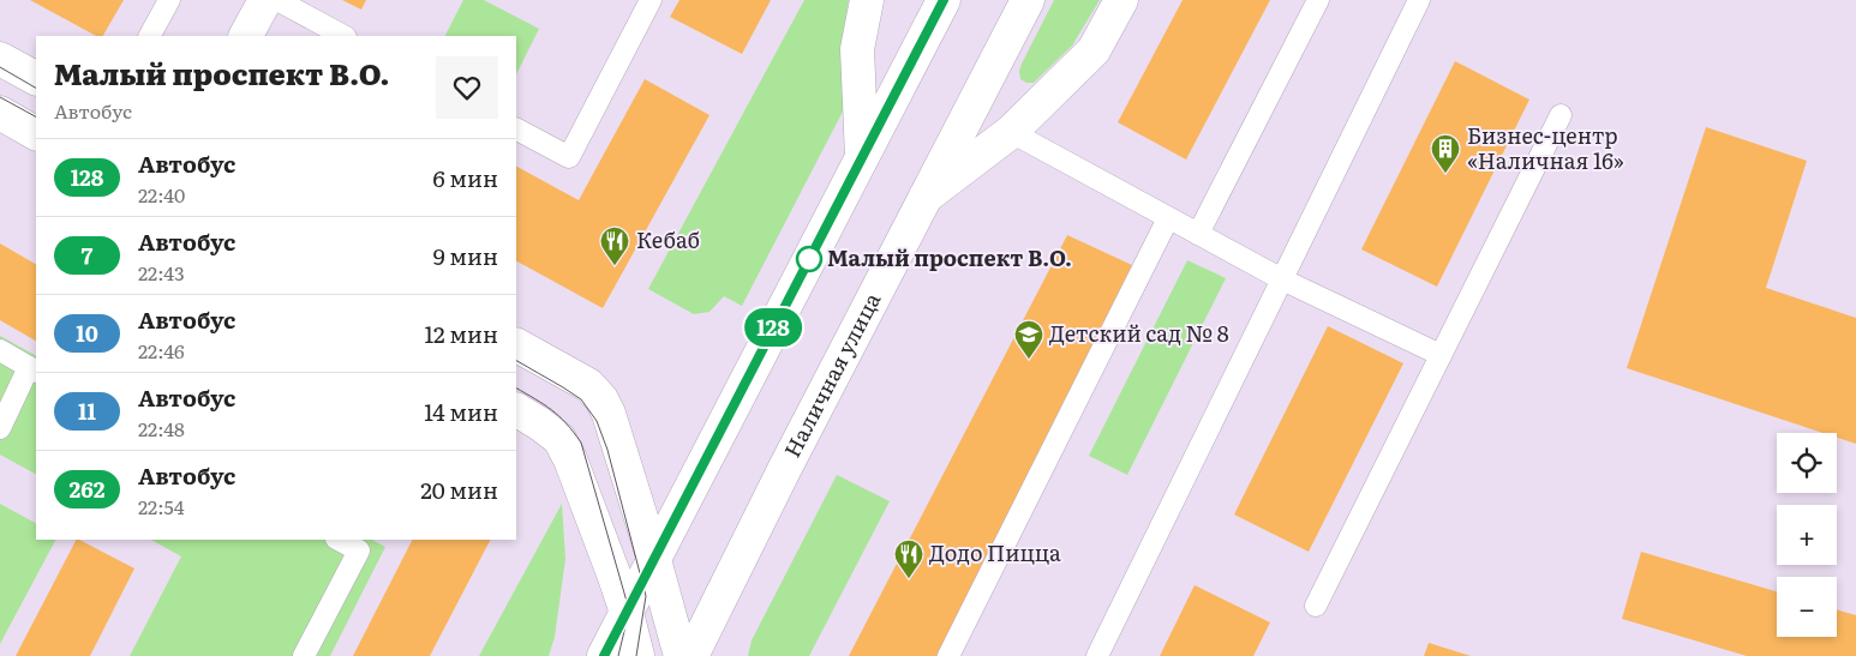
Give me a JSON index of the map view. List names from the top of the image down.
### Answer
{
  "streets": {
    "main road": ["Наличная улица"]
  },
  "places": {
    "building": ["Бизнес-центр «Наличная 16»"],
    "other": ["Малый проспект В.О."],
    "restaurant": ["Кебаб", "Додо Пицца"],
    "school or university": ["Детский сад № 8"]
  },
  "lines": ["bus line 128"],
  "page": {
    "on_map": "128",
    "heading": ["Малый проспект В.О.", "Автобус"],
    "list": [
      {
        "mark": "128",
        "name": "Автобус",
        "note": "22:40",
        "value": "6 мин"
      },
      {
        "mark": "7",
        "name": "Автобус",
        "note": "22:43",
        "value": "9 мин"
      },
      {
        "mark": "10",
        "name": "Автобус",
        "note": "22:46",
        "value": "12 мин"
      },
      {
        "mark": "11",
        "name": "Автобус",
        "note": "22:48",
        "value": "14 мин"
      },
      {
        "mark": "262",
        "name": "Автобус",
        "note": "22:54",
        "value": "20 мин"
      }
    ],
    "map_buttons": ["+", "−"]
  }
}
